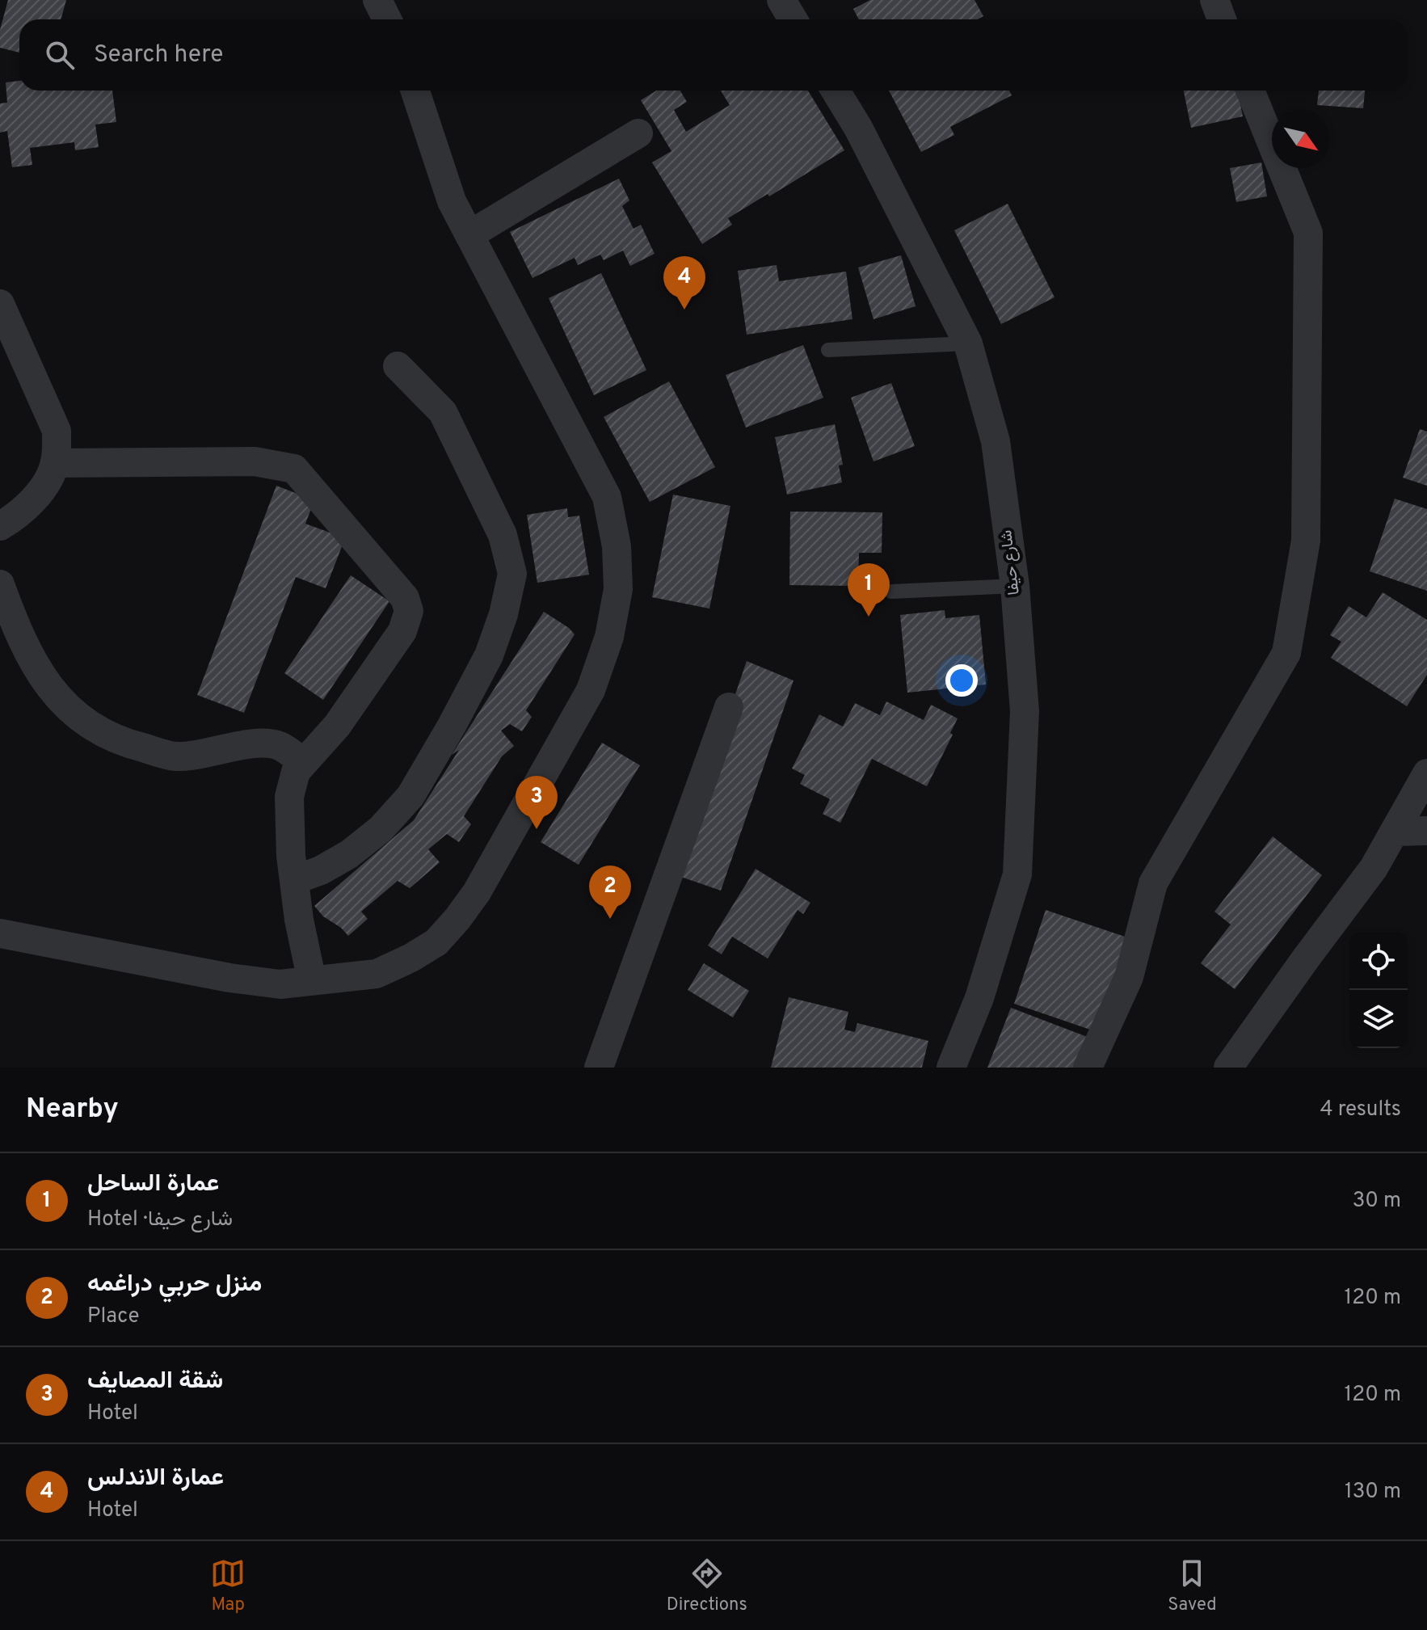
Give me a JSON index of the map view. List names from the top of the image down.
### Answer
{
  "streets": {
    "street": ["شارع حيفا"]
  },
  "north": "bottom right",
  "page": {
    "search": "Search here",
    "pins": [
      "4",
      "1",
      "3",
      "2"
    ],
    "heading": ["Nearby", "4 results"],
    "list": [
      {
        "mark": "1",
        "name": "عمارة الساحل",
        "note": "Hotel · شارع حيفا",
        "value": "30 m"
      },
      {
        "mark": "2",
        "name": "منزل حربي دراغمه",
        "note": "Place",
        "value": "120 m"
      },
      {
        "mark": "3",
        "name": "شقة المصايف",
        "note": "Hotel",
        "value": "120 m"
      },
      {
        "mark": "4",
        "name": "عمارة الاندلس",
        "note": "Hotel",
        "value": "130 m"
      }
    ],
    "nav": ["Map", "Directions", "Saved"]
  }
}
